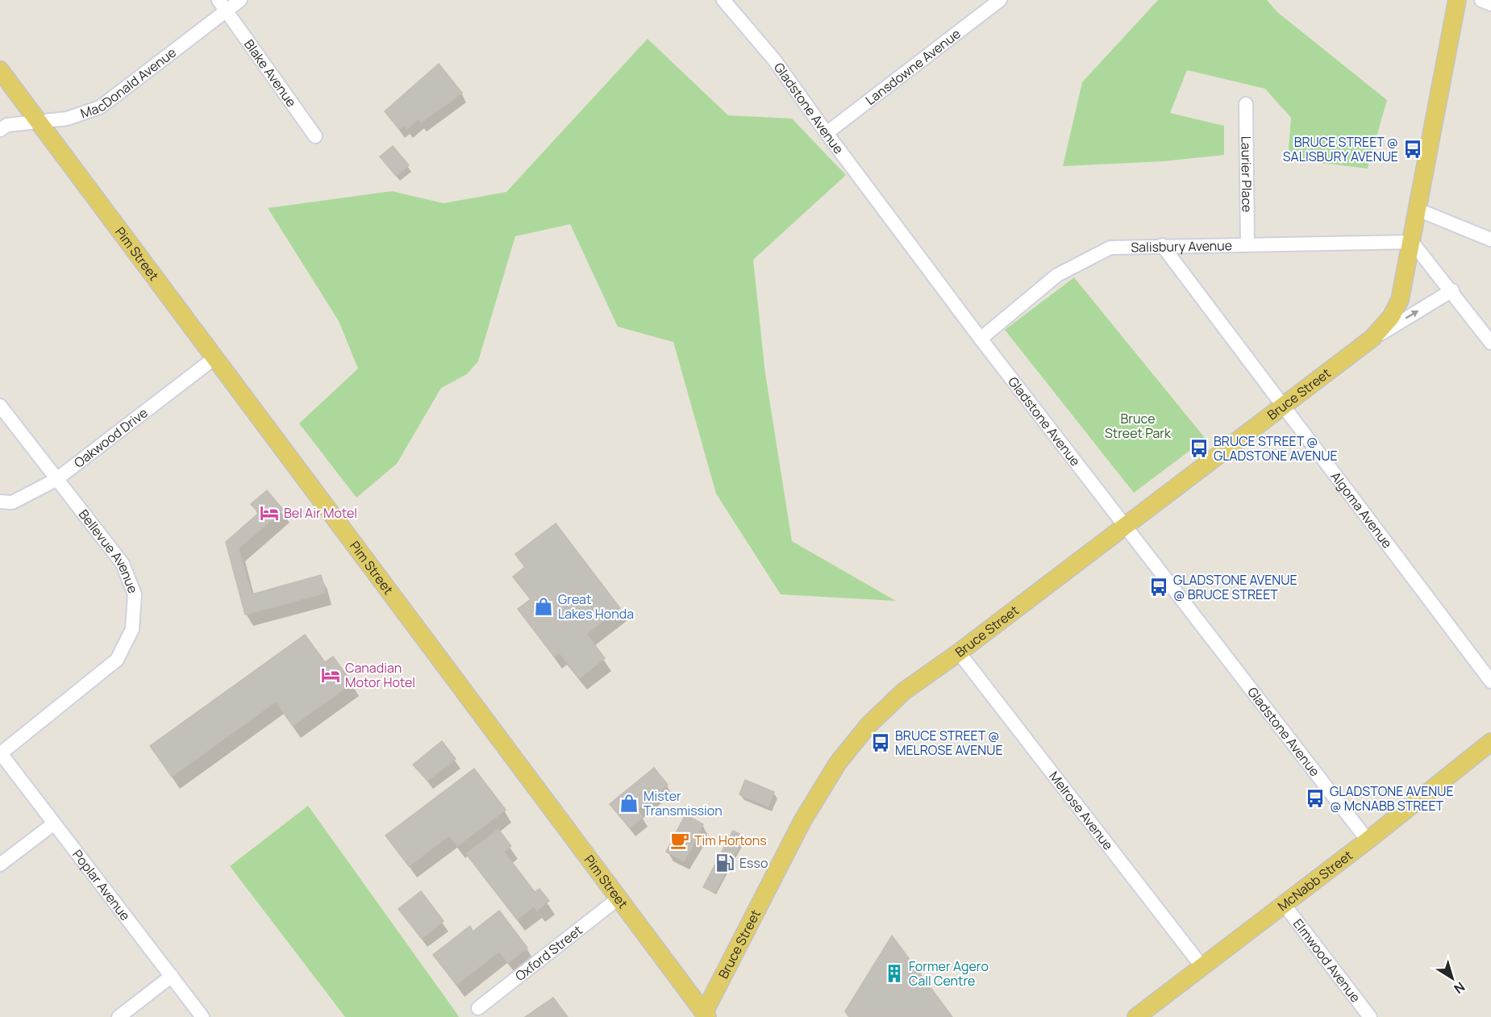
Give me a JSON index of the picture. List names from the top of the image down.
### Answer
{
  "streets": {
    "main road": ["Pim Street", "Bruce Street", "McNabb Street"],
    "street": [
      "Lansdowne Avenue",
      "Blake Avenue",
      "MacDonald Avenue",
      "Gladstone Avenue",
      "Laurier Place",
      "Salisbury Avenue",
      "Oakwood Drive",
      "Algoma Avenue",
      "Bellevue Avenue",
      "Melrose Avenue",
      "Poplar Avenue",
      "Oxford Street",
      "Elmwood Avenue"
    ]
  },
  "crossings": [
    ["Lansdowne Avenue", "Gladstone Avenue"],
    ["Blake Avenue", "MacDonald Avenue"],
    ["MacDonald Avenue", "Pim Street"],
    ["Gladstone Avenue", "Salisbury Avenue"],
    ["Gladstone Avenue", "Bruce Street"],
    ["Gladstone Avenue", "McNabb Street"],
    ["Laurier Place", "Salisbury Avenue"],
    ["Salisbury Avenue", "Bruce Street"],
    ["Salisbury Avenue", "Algoma Avenue"],
    ["Pim Street", "Bruce Street"],
    ["Pim Street", "Oakwood Drive"],
    ["Pim Street", "Oxford Street"],
    ["Bruce Street", "Algoma Avenue"],
    ["Bruce Street", "Melrose Avenue"],
    ["Oakwood Drive", "Bellevue Avenue"],
    ["Bellevue Avenue", "Poplar Avenue"],
    ["Melrose Avenue", "McNabb Street"],
    ["McNabb Street", "Elmwood Avenue"]
  ],
  "parks": ["Bruce Street Park"],
  "places": {
    "bus stop": [
      "BRUCE STREET @ SALISBURY AVENUE",
      "BRUCE STREET @ GLADSTONE AVENUE",
      "GLADSTONE AVENUE @ BRUCE STREET",
      "BRUCE STREET @ MELROSE AVENUE",
      "GLADSTONE AVENUE @ McNABB STREET"
    ],
    "hotel": ["Bel Air Motel", "Canadian Motor Hotel"],
    "shop": ["Great Lakes Honda", "Mister Transmission"],
    "cafe": ["Tim Hortons"],
    "fuel station": ["Esso"],
    "building": ["Former Agero Call Centre"]
  },
  "north": "bottom right"
}
